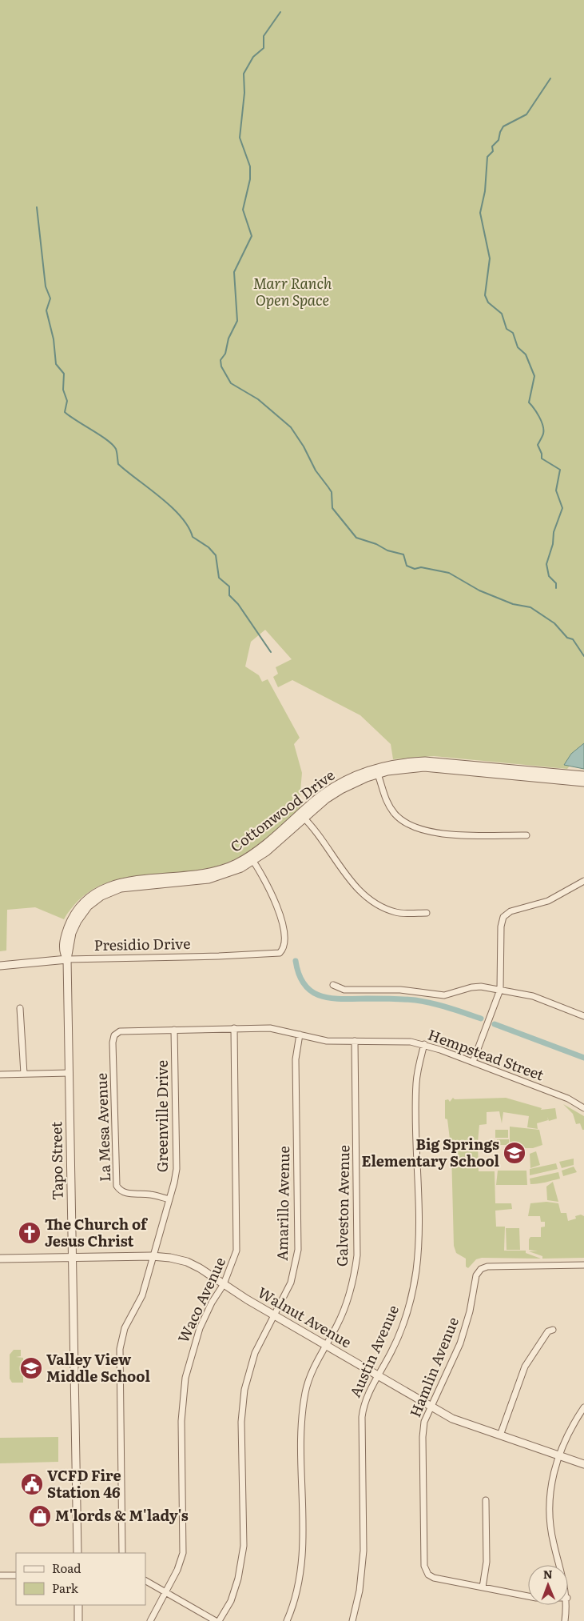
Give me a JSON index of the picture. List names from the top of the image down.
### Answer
{
  "streets": {
    "street": [
      "Cottonwood Drive",
      "Presidio Drive",
      "Hempstead Street",
      "Greenville Drive",
      "La Mesa Avenue",
      "Tapo Street",
      "Amarillo Avenue",
      "Galveston Avenue",
      "Waco Avenue",
      "Walnut Avenue",
      "Austin Avenue",
      "Hamlin Avenue"
    ]
  },
  "crossings": [
    ["Cottonwood Drive", "Presidio Drive"],
    ["Cottonwood Drive", "Tapo Street"],
    ["Presidio Drive", "Tapo Street"],
    ["Hempstead Street", "Greenville Drive"],
    ["Hempstead Street", "La Mesa Avenue"],
    ["Hempstead Street", "Amarillo Avenue"],
    ["Hempstead Street", "Galveston Avenue"],
    ["Hempstead Street", "Waco Avenue"],
    ["Hempstead Street", "Austin Avenue"],
    ["Greenville Drive", "La Mesa Avenue"],
    ["Greenville Drive", "Walnut Avenue"],
    ["Tapo Street", "Walnut Avenue"],
    ["Amarillo Avenue", "Walnut Avenue"],
    ["Galveston Avenue", "Walnut Avenue"],
    ["Waco Avenue", "Walnut Avenue"],
    ["Walnut Avenue", "Austin Avenue"],
    ["Walnut Avenue", "Hamlin Avenue"]
  ],
  "parks": ["Marr Ranch Open Space"],
  "places": {
    "school or university": ["Big Springs Elementary School", "Valley View Middle School"],
    "church": ["The Church of Jesus Christ"],
    "public building": ["VCFD Fire Station 46"],
    "shop": ["M'lords & M'lady's"]
  },
  "legend": ["Road", "Park"],
  "north": "top"
}
